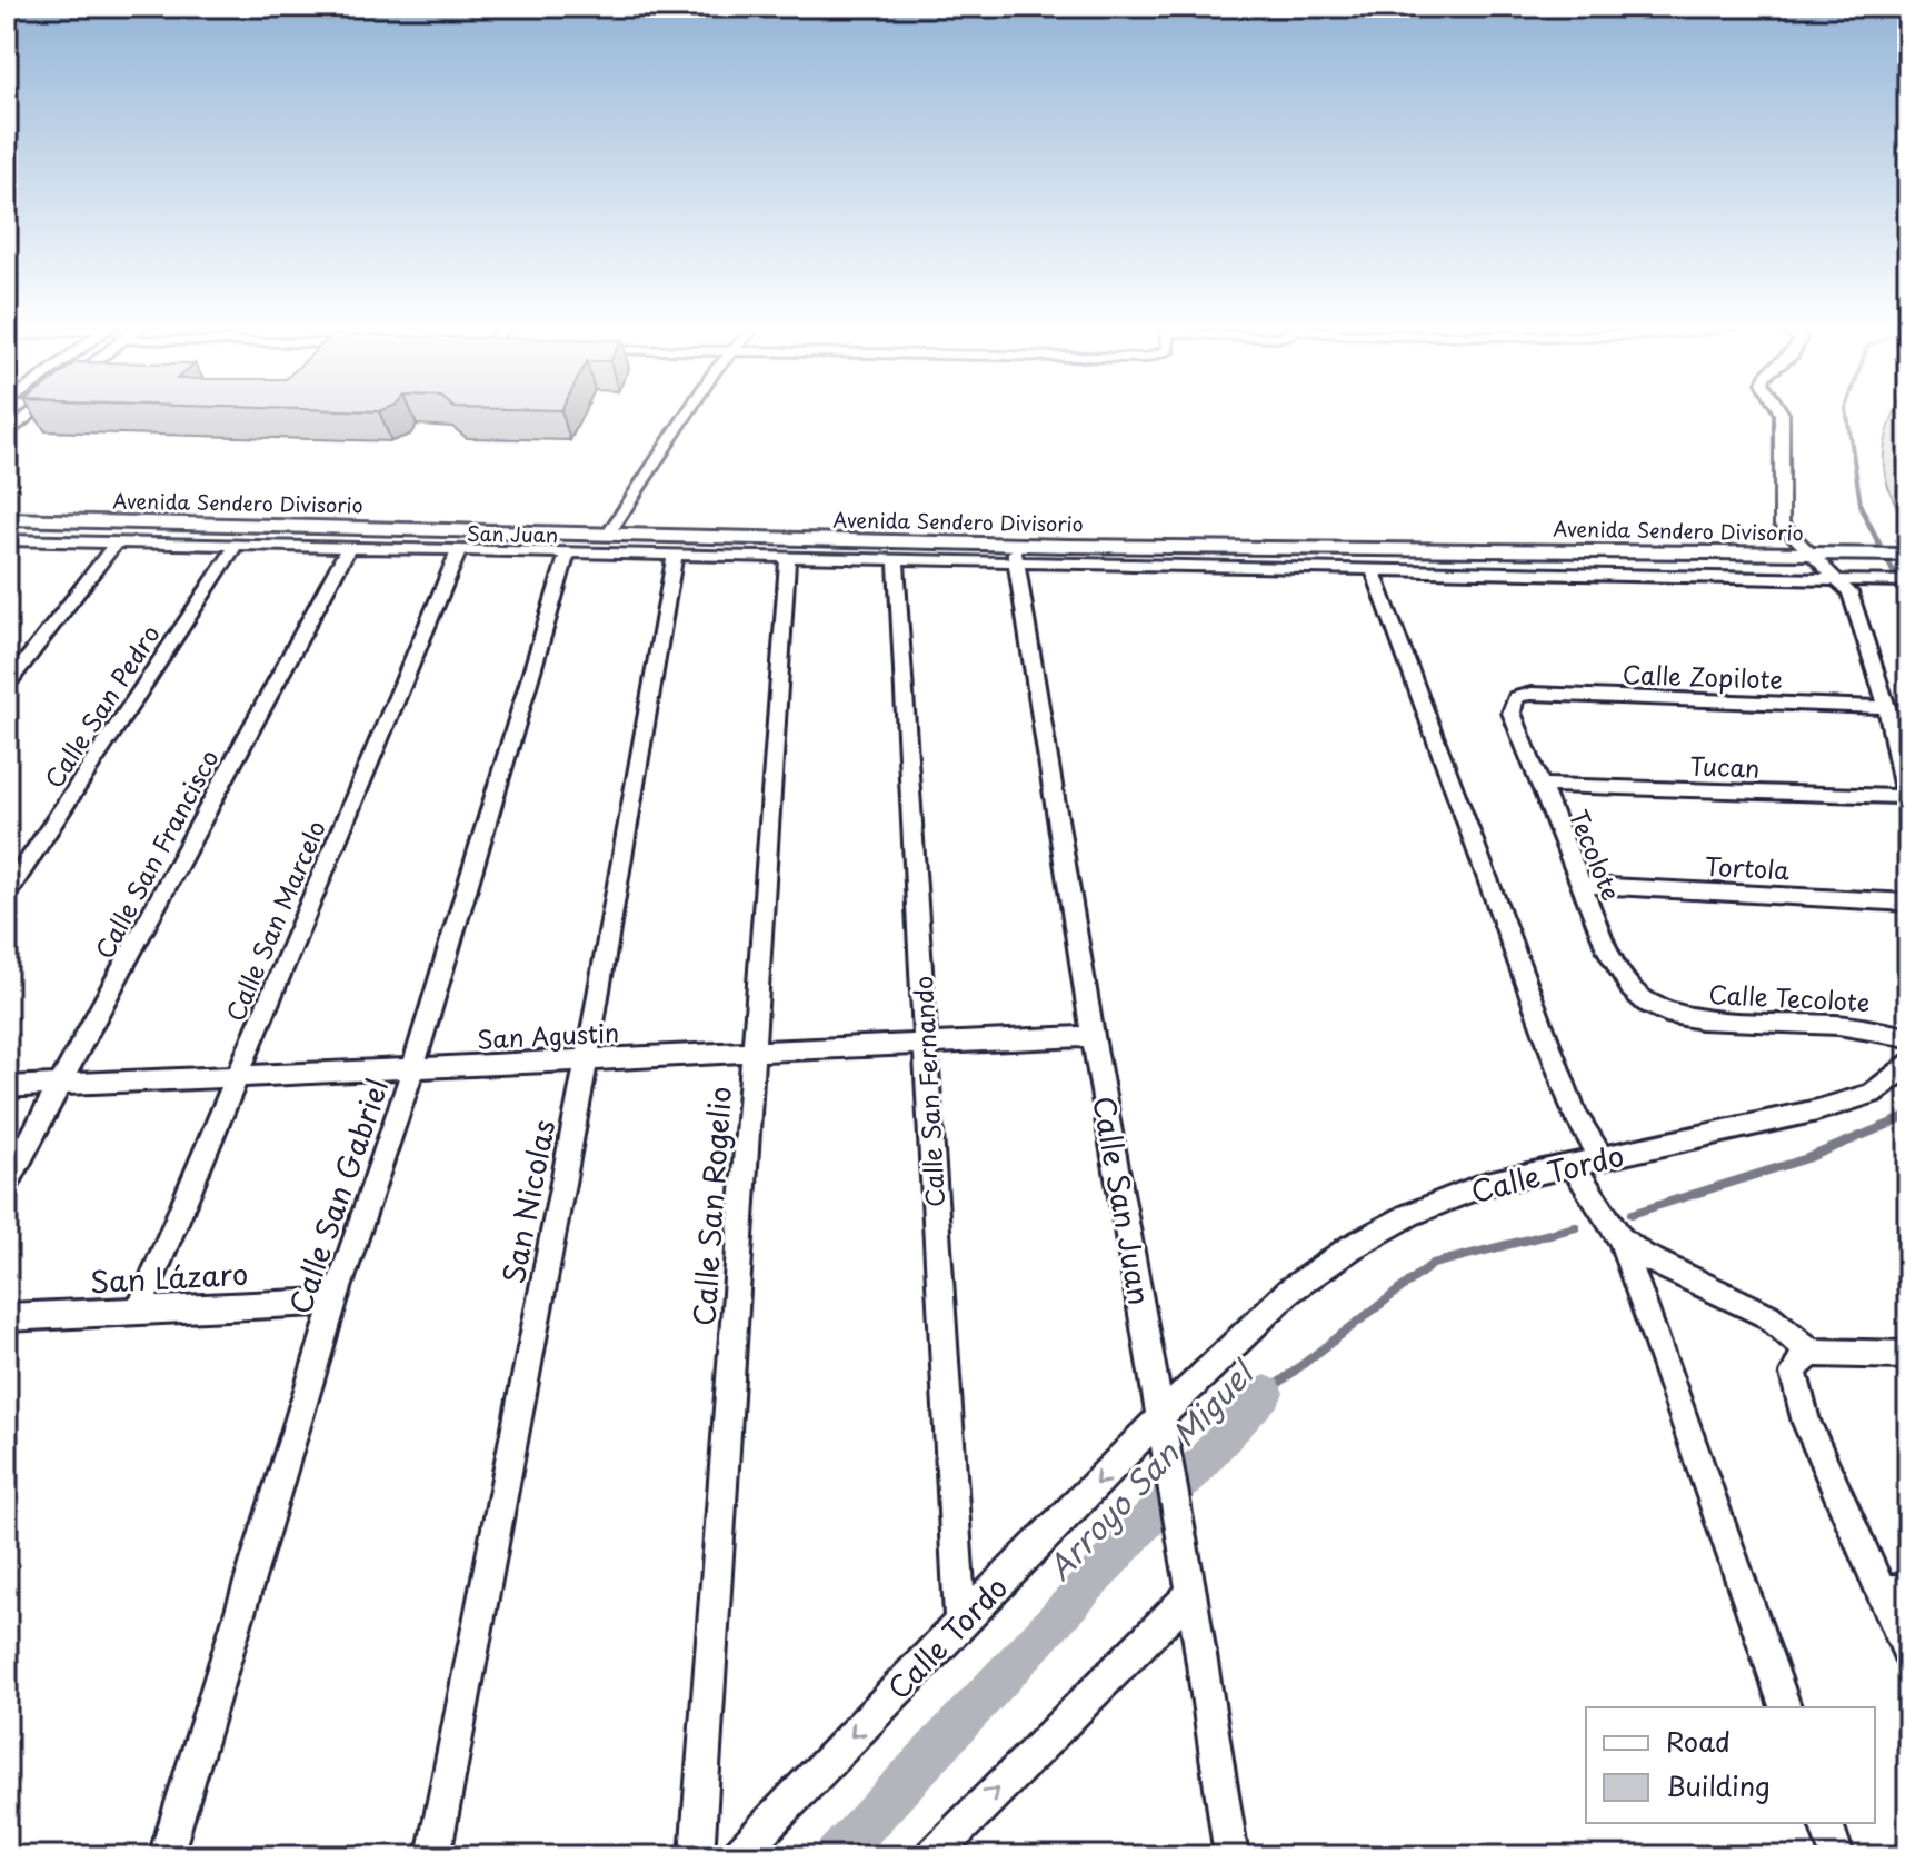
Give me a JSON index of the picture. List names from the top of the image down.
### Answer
{
  "streets": {
    "street": [
      "Avenida Sendero Divisorio",
      "San Juan",
      "Calle Zopilote",
      "Calle San Pedro",
      "Tucan",
      "Calle San Francisco",
      "Tecolote",
      "Tortola",
      "Calle San Marcelo",
      "Calle Tecolote",
      "San Agustin",
      "Calle San Fernando",
      "Calle Tordo",
      "Calle San Gabriel",
      "Calle San Juan",
      "San Nicolas",
      "Calle San Rogelio",
      "San Lázaro"
    ]
  },
  "crossings": [
    ["Avenida Sendero Divisorio", "San Juan"],
    ["Avenida Sendero Divisorio", "Calle San Juan"],
    ["San Juan", "Calle San Pedro"],
    ["San Juan", "Calle San Francisco"],
    ["San Juan", "Calle San Marcelo"],
    ["San Juan", "Calle San Fernando"],
    ["San Juan", "Calle San Gabriel"],
    ["San Juan", "Calle San Juan"],
    ["San Juan", "San Nicolas"],
    ["San Juan", "Calle San Rogelio"],
    ["Calle Zopilote", "Tecolote"],
    ["Tucan", "Tecolote"],
    ["Calle San Francisco", "San Agustin"],
    ["Tecolote", "Tortola"],
    ["Tecolote", "Calle Tecolote"],
    ["Calle San Marcelo", "San Agustin"],
    ["Calle San Marcelo", "San Lázaro"],
    ["San Agustin", "Calle San Fernando"],
    ["San Agustin", "Calle San Gabriel"],
    ["San Agustin", "Calle San Juan"],
    ["San Agustin", "San Nicolas"],
    ["San Agustin", "Calle San Rogelio"],
    ["Calle San Fernando", "Calle Tordo"],
    ["Calle Tordo", "Calle San Juan"],
    ["Calle San Gabriel", "San Lázaro"]
  ],
  "water": ["Arroyo San Miguel"],
  "legend": ["Road", "Building"]
}
